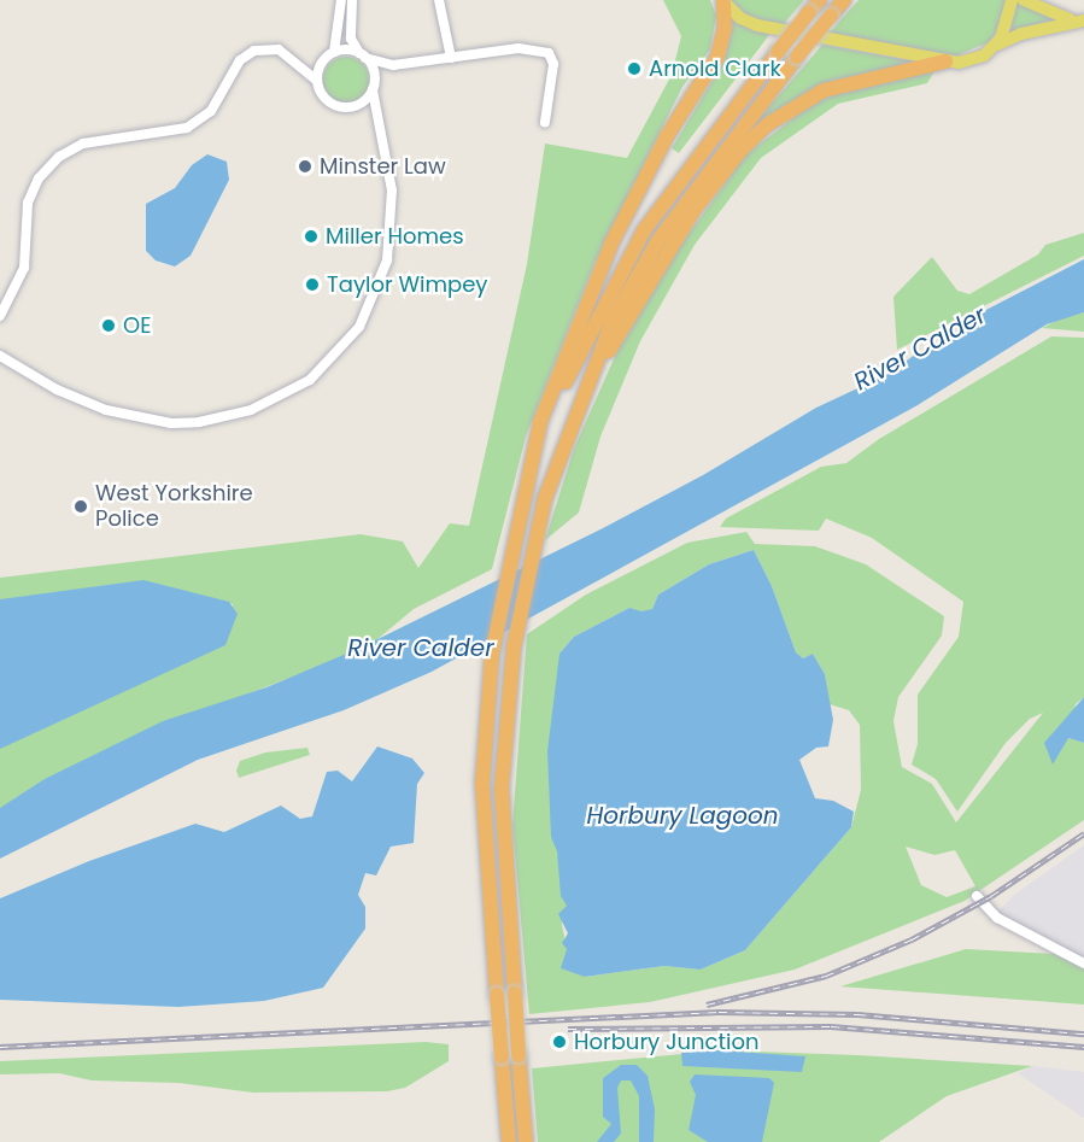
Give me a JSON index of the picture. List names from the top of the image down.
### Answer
{
  "water": ["River Calder", "Horbury Lagoon"],
  "places": [
    "Arnold Clark",
    "Minster Law",
    "Miller Homes",
    "Taylor Wimpey",
    "OE",
    "West Yorkshire Police",
    "Horbury Junction"
  ]
}
